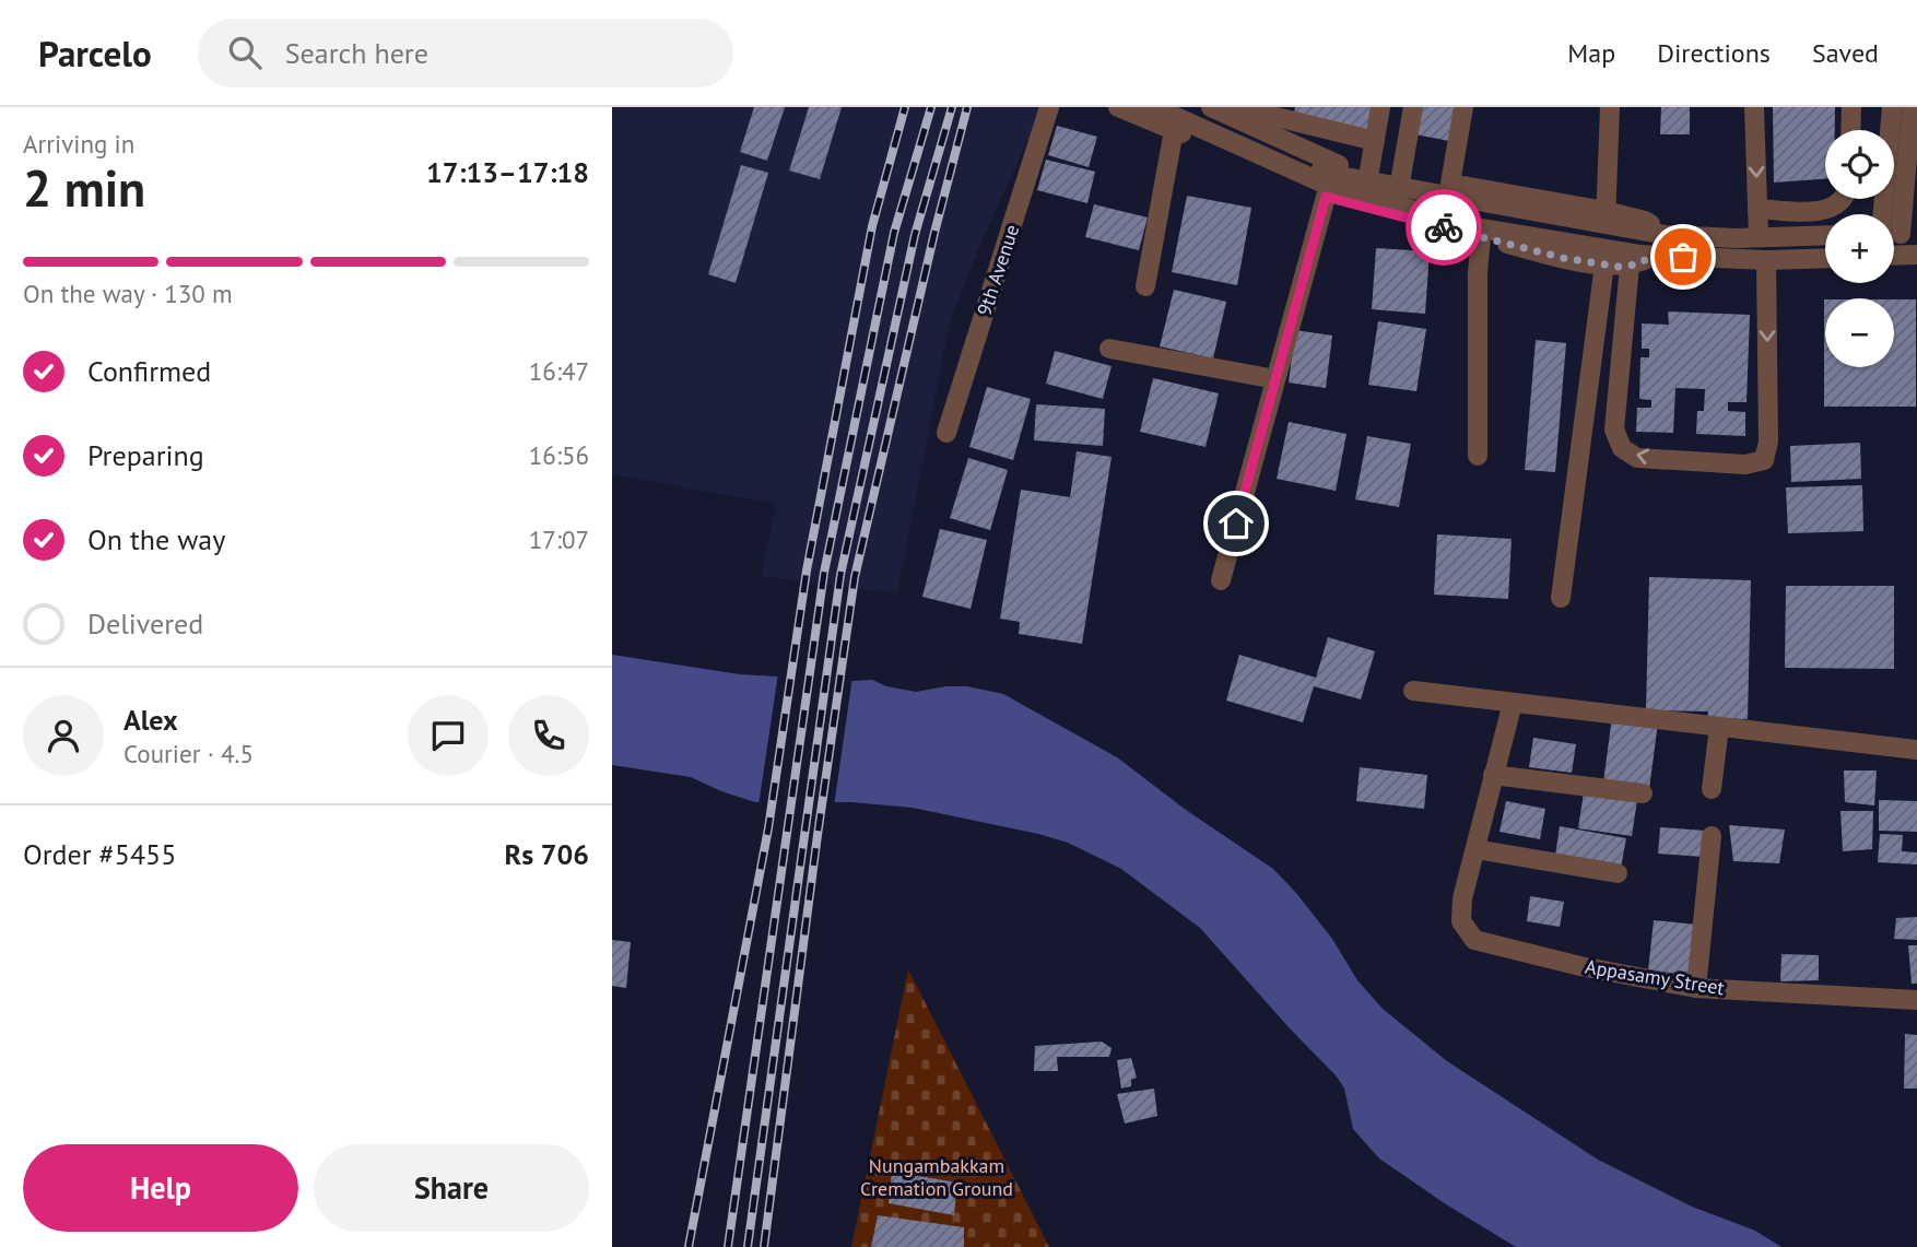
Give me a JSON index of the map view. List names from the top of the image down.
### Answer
{
  "streets": {
    "street": ["9th Avenue", "Appasamy Street"]
  },
  "parks": ["Nungambakkam Cremation Ground"],
  "page": {
    "header": "Parcelo",
    "search": "Search here",
    "nav": ["Map", "Directions", "Saved"],
    "heading": ["2 min", "Arriving in", "17:13–17:18"],
    "panel": [
      "Alex",
      "Courier · 4.5",
      "Order #5455",
      "Rs 706"
    ],
    "map_buttons": ["+", "−"],
    "bar": "On the way · 130 m",
    "list": [
      ["Confirmed", "16:47"],
      ["Preparing", "16:56"],
      ["On the way", "17:07"],
      "Delivered"
    ],
    "buttons": ["Help", "Share"]
  }
}
